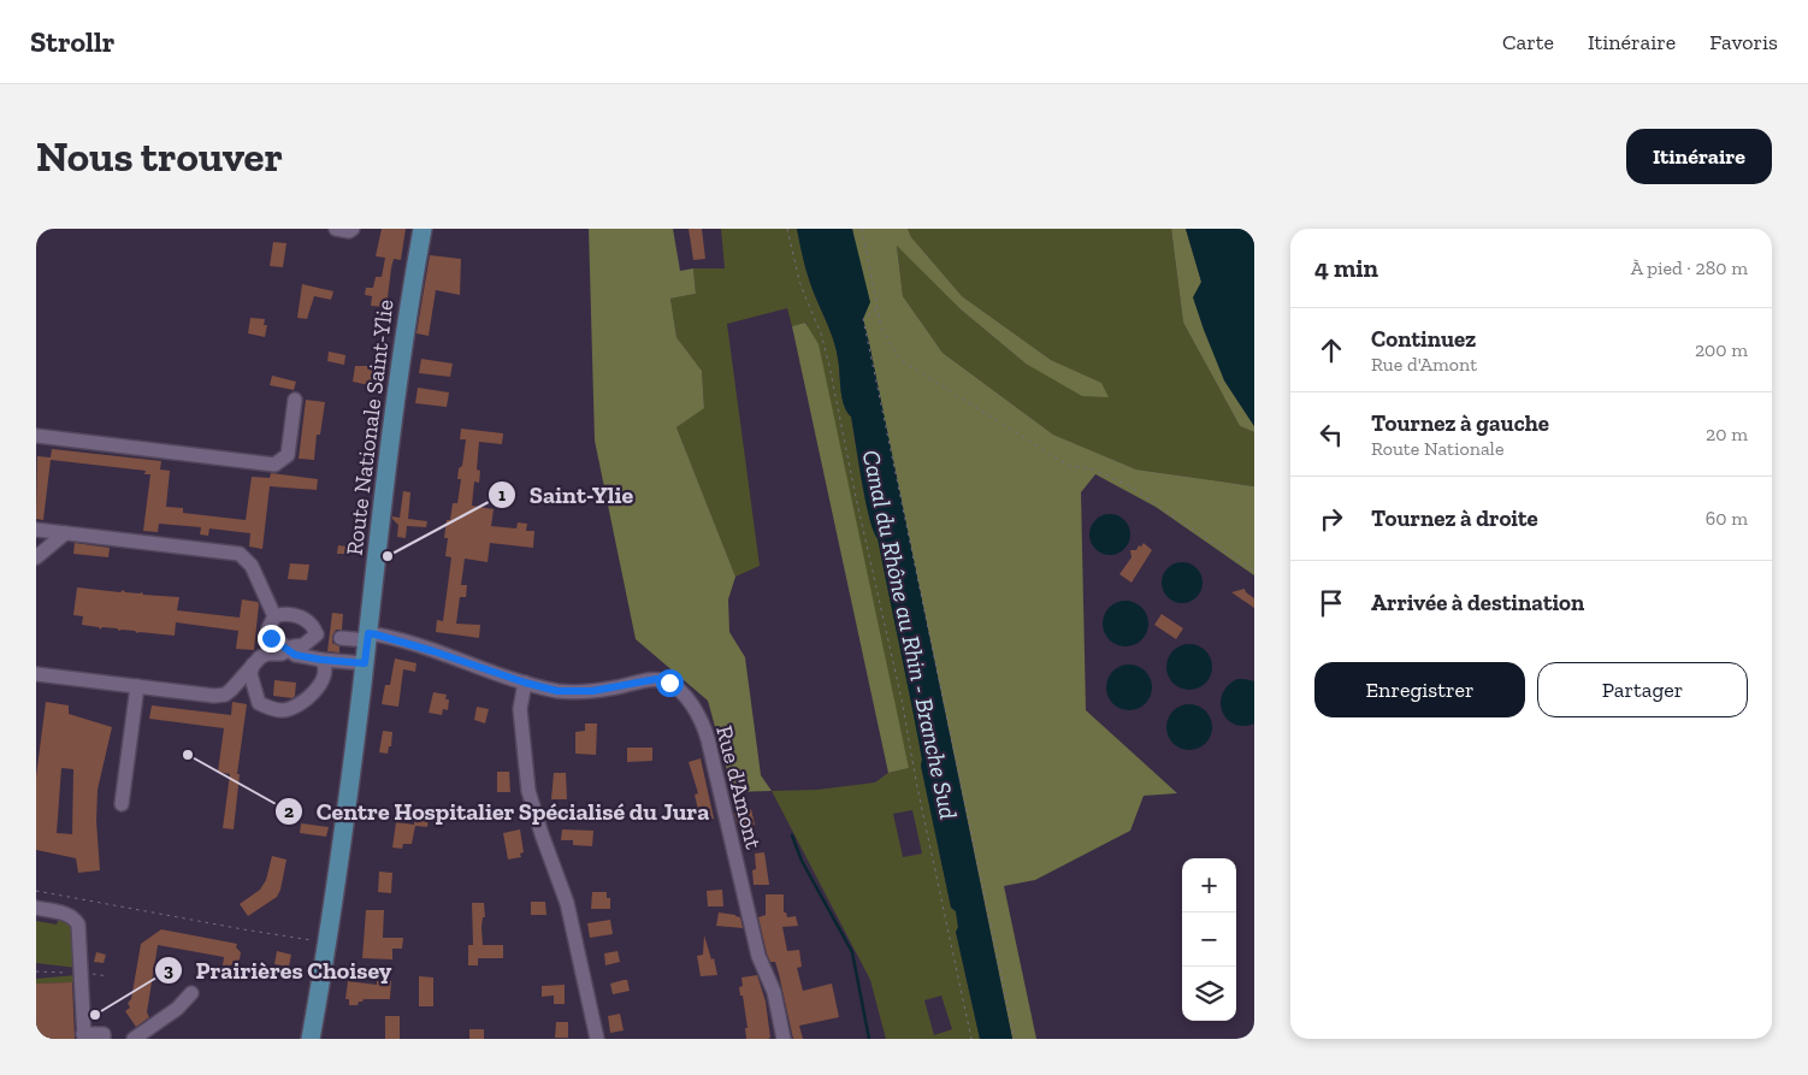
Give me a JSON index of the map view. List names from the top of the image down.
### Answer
{
  "streets": {
    "main road": ["Route Nationale Saint-Ylie"],
    "street": ["Rue d'Amont"]
  },
  "crossings": [
    ["Route Nationale Saint-Ylie", "Rue d'Amont"]
  ],
  "water": ["Canal du Rhône au Rhin - Branche Sud"],
  "places": ["Saint-Ylie", "Centre Hospitalier Spécialisé du Jura", "Prairières Choisey"],
  "page": {
    "header": "Strollr",
    "nav": ["Carte", "Itinéraire", "Favoris"],
    "buttons": [
      "Itinéraire",
      ["Enregistrer", "Partager"]
    ],
    "title": "Nous trouver",
    "heading": ["4 min", "À pied · 280 m"],
    "list": [
      ["Continuez", "Rue d'Amont", "200 m"],
      ["Tournez à gauche", "Route Nationale", "20 m"],
      ["Tournez à droite", "60 m"],
      "Arrivée à destination"
    ],
    "map_buttons": ["+", "−"]
  }
}
